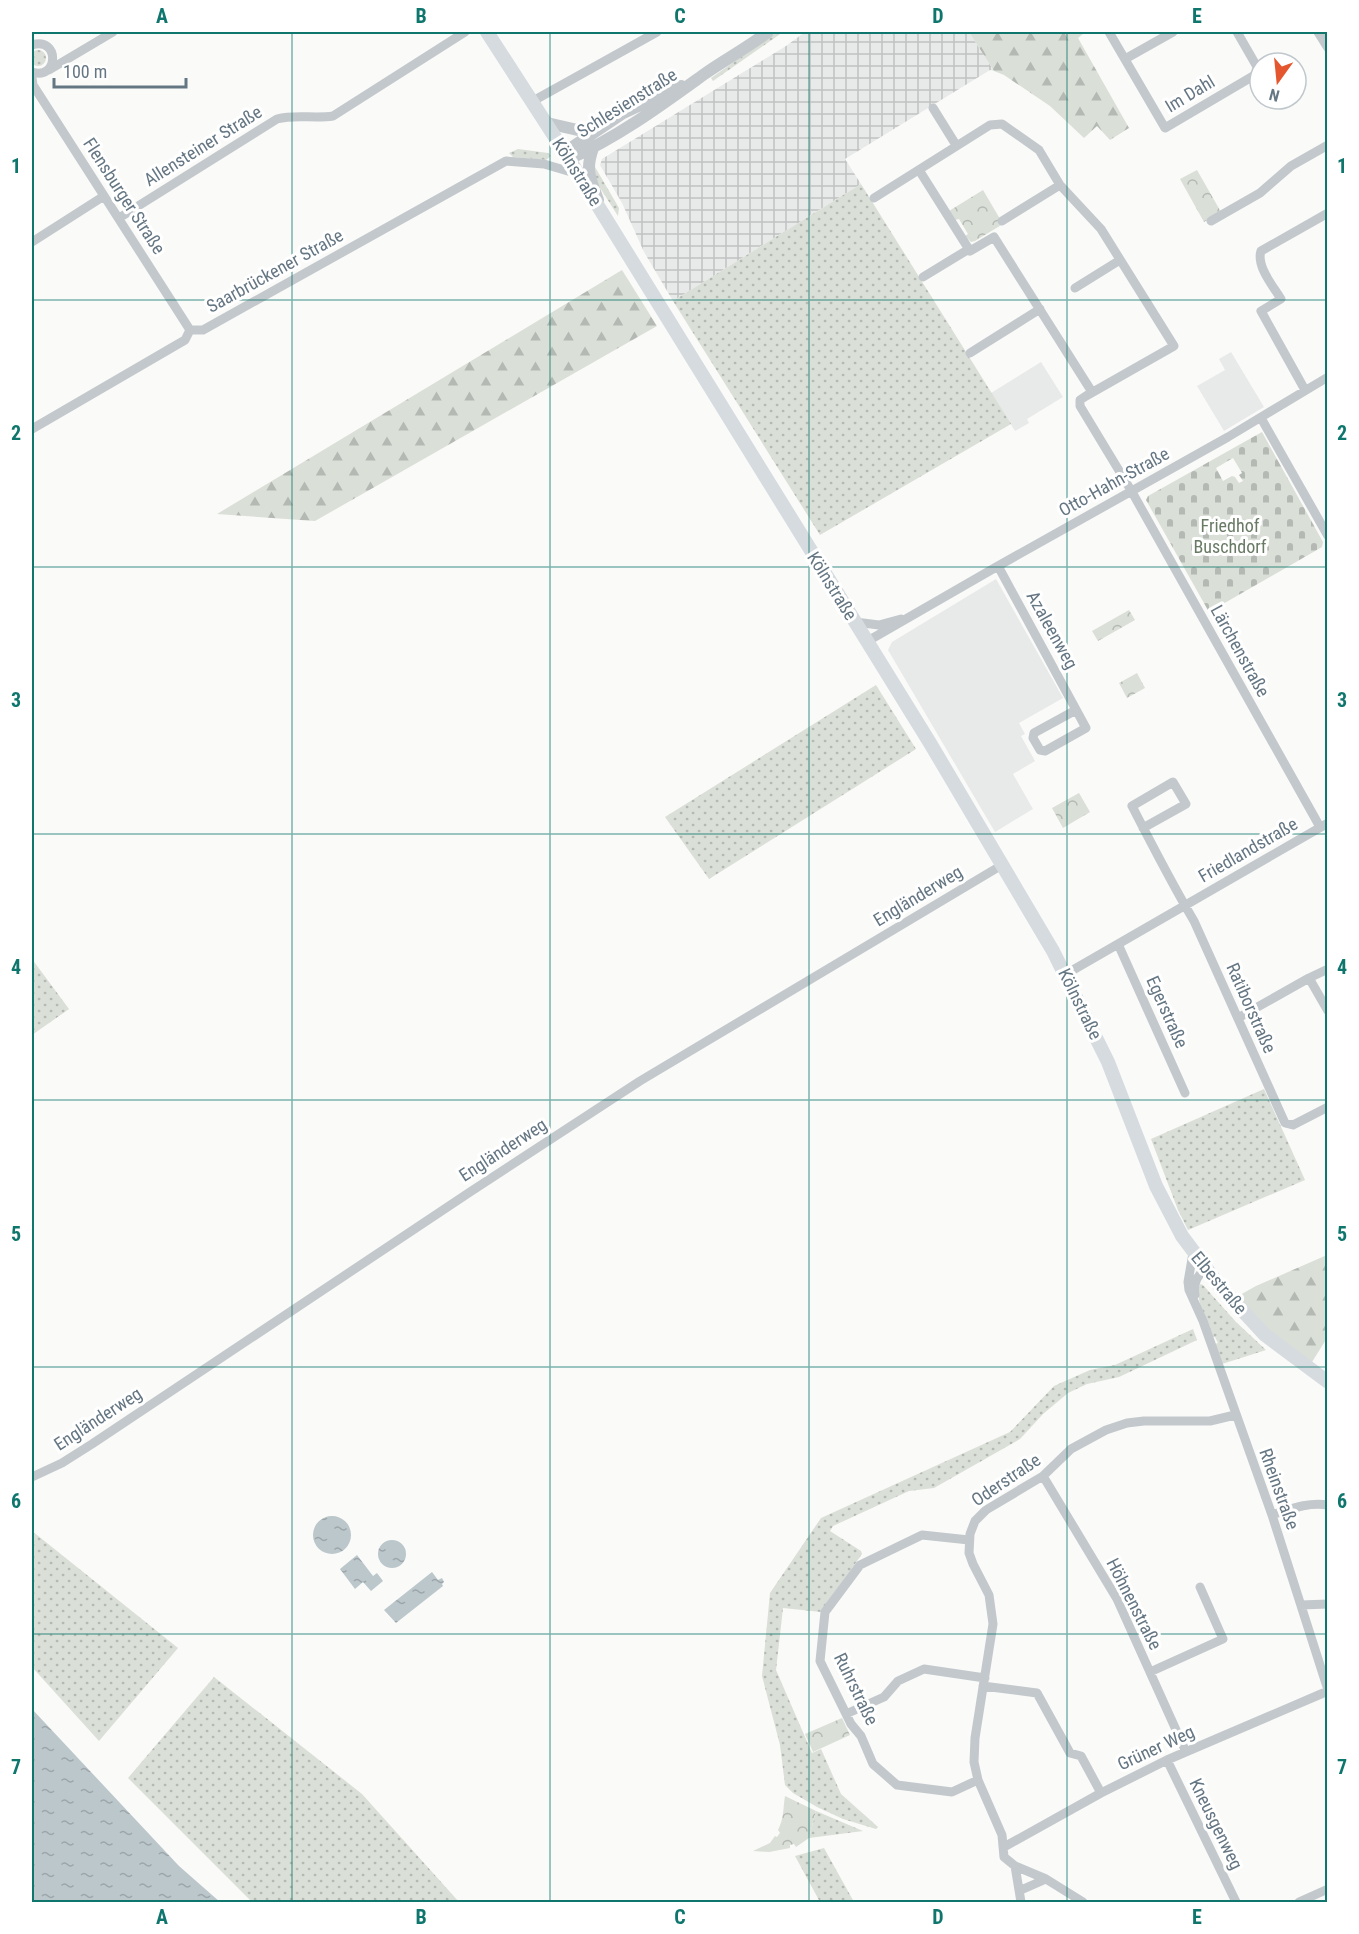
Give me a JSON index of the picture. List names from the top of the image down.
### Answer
{
  "streets": {
    "main road": ["Kölnstraße", "Elbestraße"],
    "street": [
      "Im Dahl",
      "Schlesienstraße",
      "Allensteiner Straße",
      "Flensburger Straße",
      "Saarbrückener Straße",
      "Otto-Hahn-Straße",
      "Azaleenweg",
      "Lärchenstraße",
      "Friedlandstraße",
      "Engländerweg",
      "Ratiborstraße",
      "Egerstraße",
      "Oderstraße",
      "Rheinstraße",
      "Höhnenstraße",
      "Ruhrstraße",
      "Grüner Weg",
      "Kneusgenweg"
    ]
  },
  "crossings": [
    ["Schlesienstraße", "Kölnstraße"],
    ["Allensteiner Straße", "Flensburger Straße"],
    ["Kölnstraße", "Saarbrückener Straße"],
    ["Kölnstraße", "Otto-Hahn-Straße"],
    ["Kölnstraße", "Friedlandstraße"],
    ["Kölnstraße", "Engländerweg"],
    ["Kölnstraße", "Elbestraße"],
    ["Flensburger Straße", "Saarbrückener Straße"],
    ["Otto-Hahn-Straße", "Azaleenweg"],
    ["Otto-Hahn-Straße", "Lärchenstraße"],
    ["Lärchenstraße", "Friedlandstraße"],
    ["Friedlandstraße", "Ratiborstraße"],
    ["Friedlandstraße", "Egerstraße"],
    ["Elbestraße", "Rheinstraße"],
    ["Oderstraße", "Rheinstraße"],
    ["Oderstraße", "Höhnenstraße"],
    ["Oderstraße", "Ruhrstraße"],
    ["Rheinstraße", "Grüner Weg"],
    ["Höhnenstraße", "Grüner Weg"],
    ["Grüner Weg", "Kneusgenweg"]
  ],
  "parks": ["Friedhof Buschdorf"],
  "scale_bar": "100 m",
  "north": "bottom",
  "grid": {
    "columns": [
      "A",
      "B",
      "C",
      "D",
      "E"
    ],
    "rows": [
      "1",
      "2",
      "3",
      "4",
      "5",
      "6",
      "7"
    ]
  }
}
